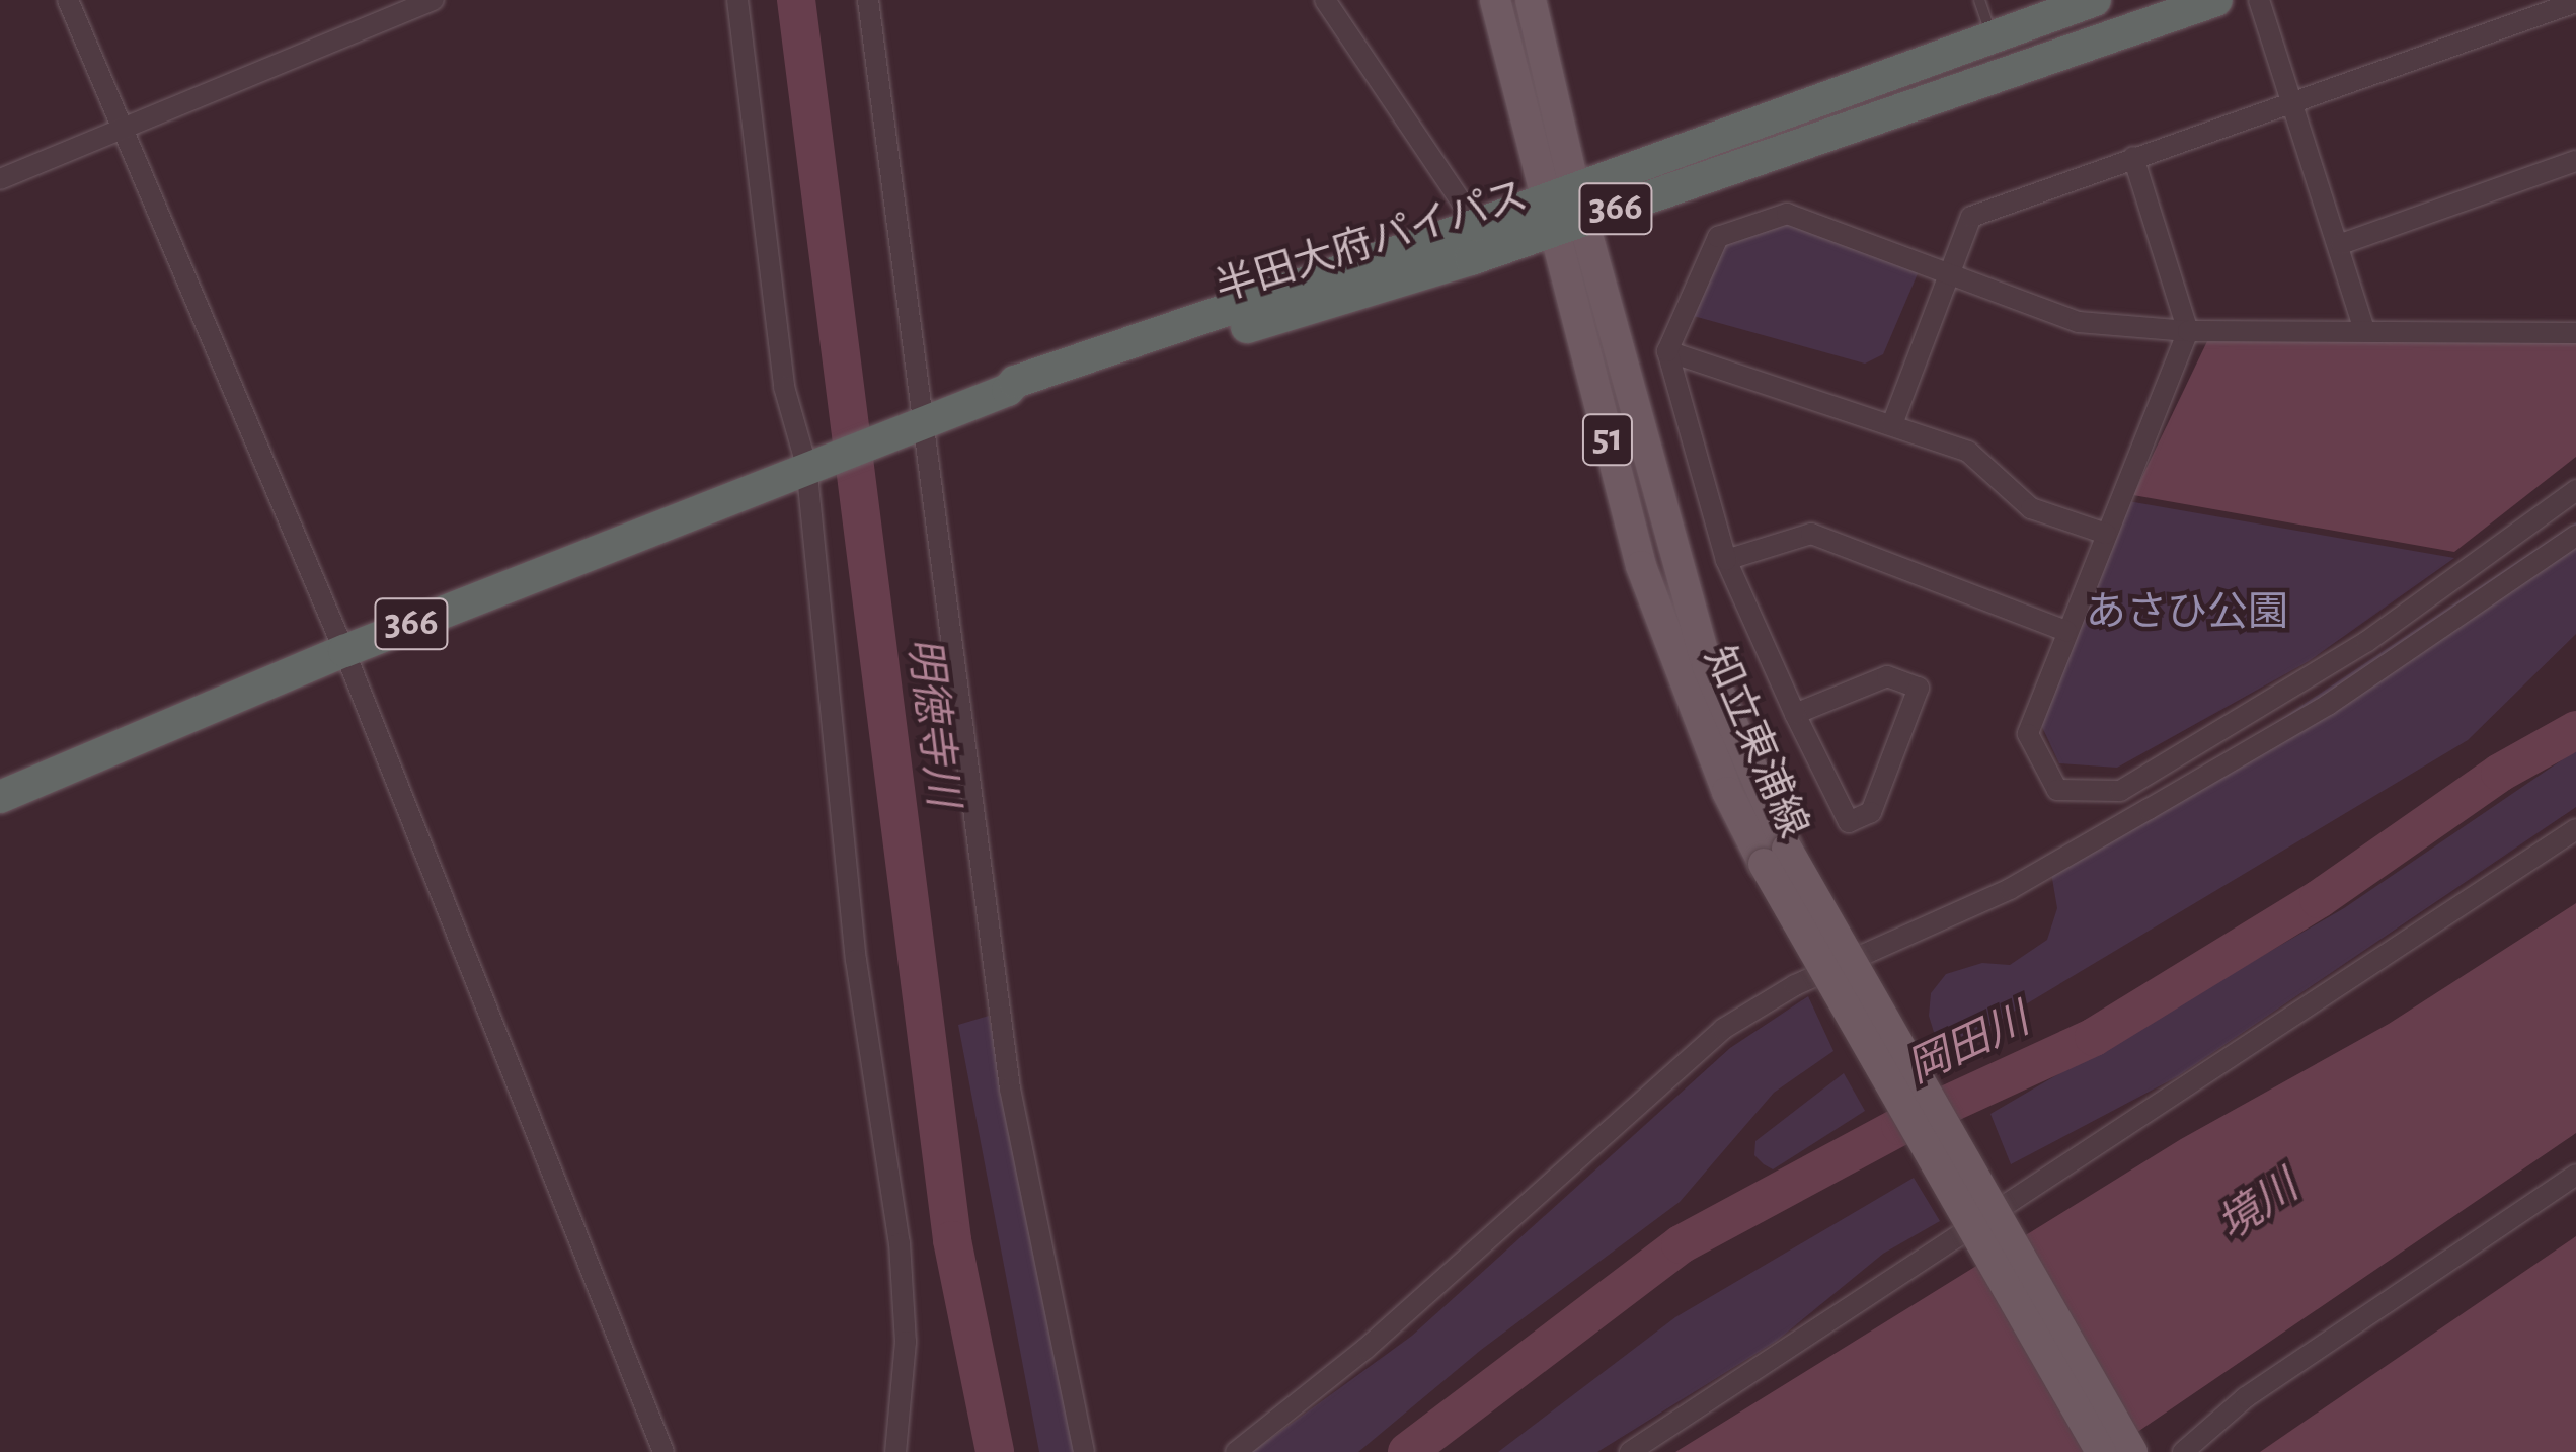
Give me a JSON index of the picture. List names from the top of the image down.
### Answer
{
  "streets": {
    "highway": ["366", "半田大府パイパス"],
    "main road": ["51", "知立東浦線"]
  },
  "crossings": [
    ["半田大府パイパス", "知立東浦線"]
  ],
  "water": ["明徳寺川", "岡田川", "境川"],
  "parks": ["あさひ公園"]
}
